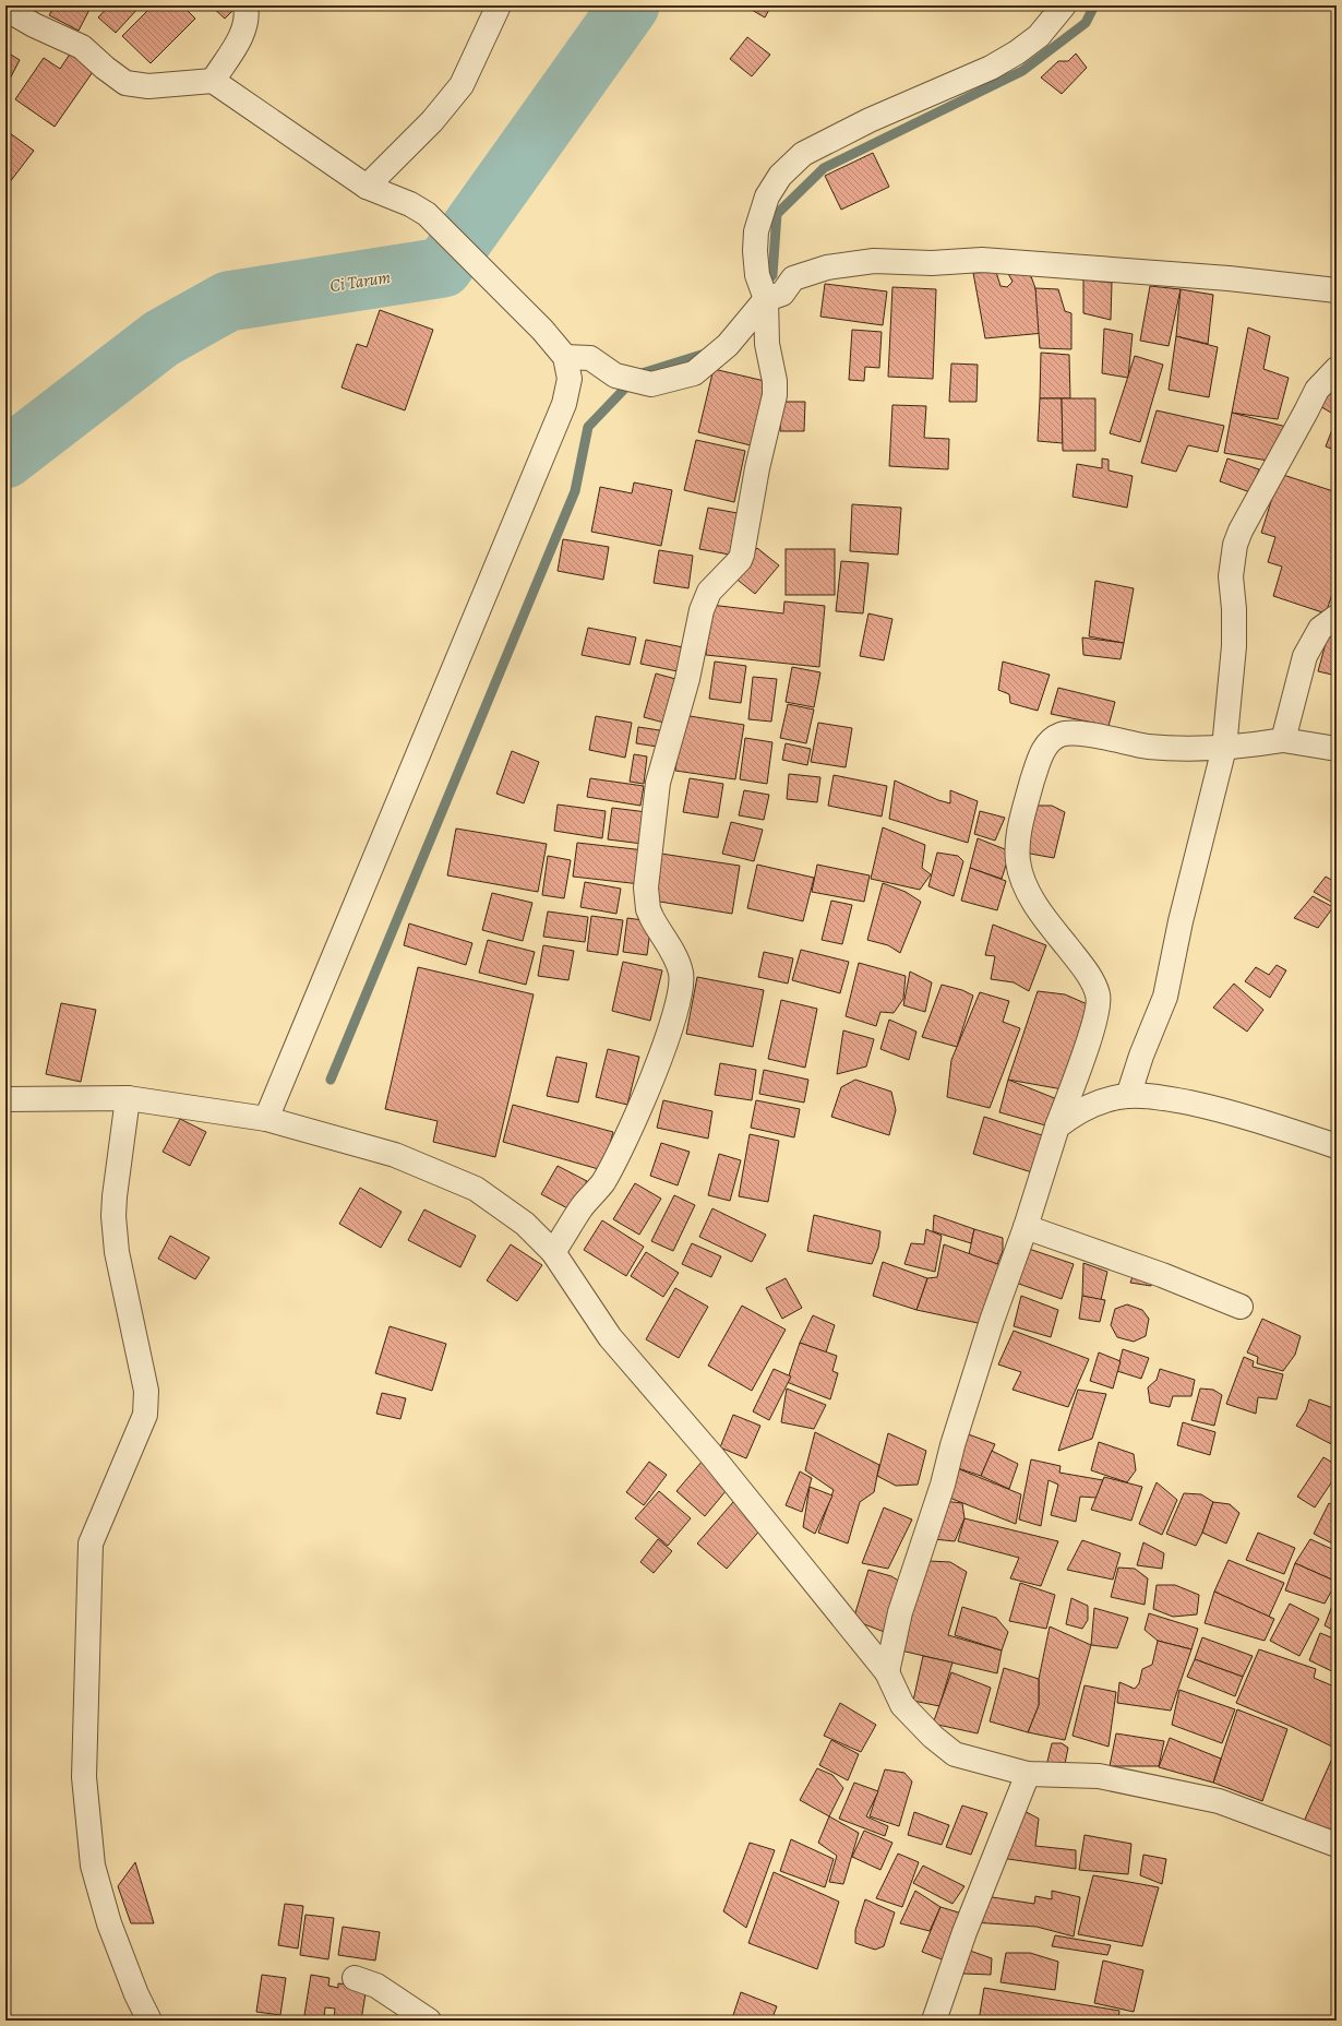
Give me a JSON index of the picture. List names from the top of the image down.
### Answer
{
  "water": ["Ci Tarum"]
}
